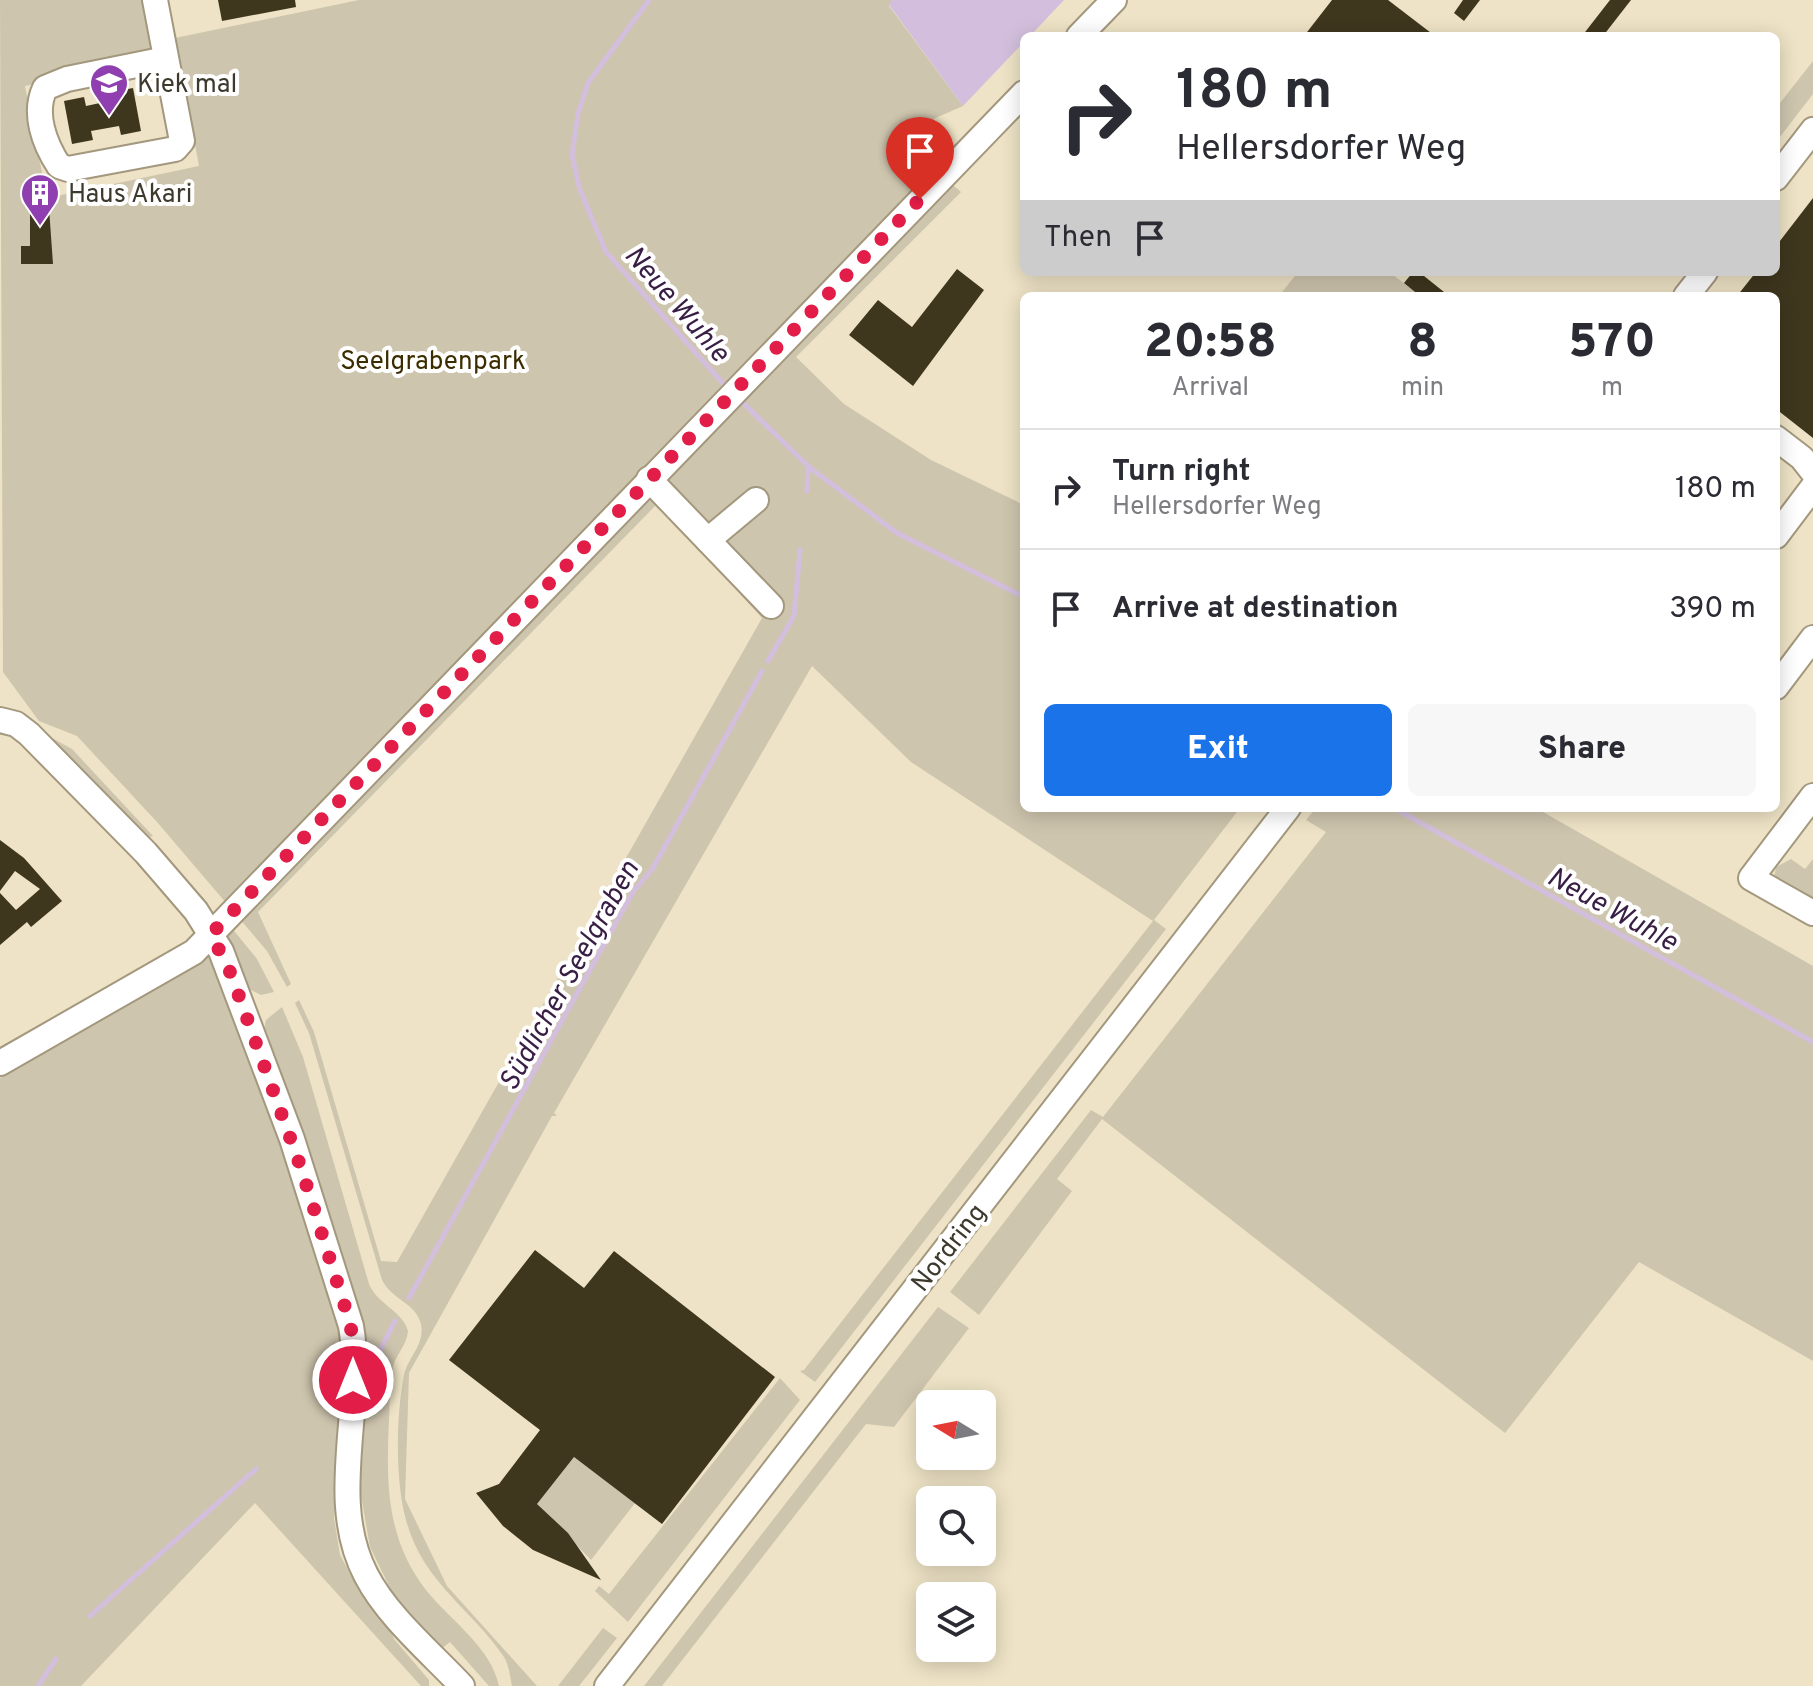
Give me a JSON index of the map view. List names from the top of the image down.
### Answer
{
  "streets": {
    "street": ["Nordring"]
  },
  "water": ["Neue Wuhle", "Südlicher Seelgraben"],
  "parks": ["Seelgrabenpark"],
  "places": {
    "school or university": ["Kiek mal"],
    "building": ["Haus Akari"]
  },
  "north": "left",
  "page": {
    "turn": ["180 m", "Hellersdorfer Weg"],
    "then": "Then",
    "eta": [
      "20:58",
      "Arrival",
      "8",
      "min",
      "570",
      "m"
    ],
    "list": [
      {
        "name": "Turn right",
        "note": "Hellersdorfer Weg",
        "value": "180 m"
      },
      {
        "name": "Arrive at destination",
        "value": "390 m"
      }
    ],
    "buttons": ["Exit", "Share"]
  }
}
